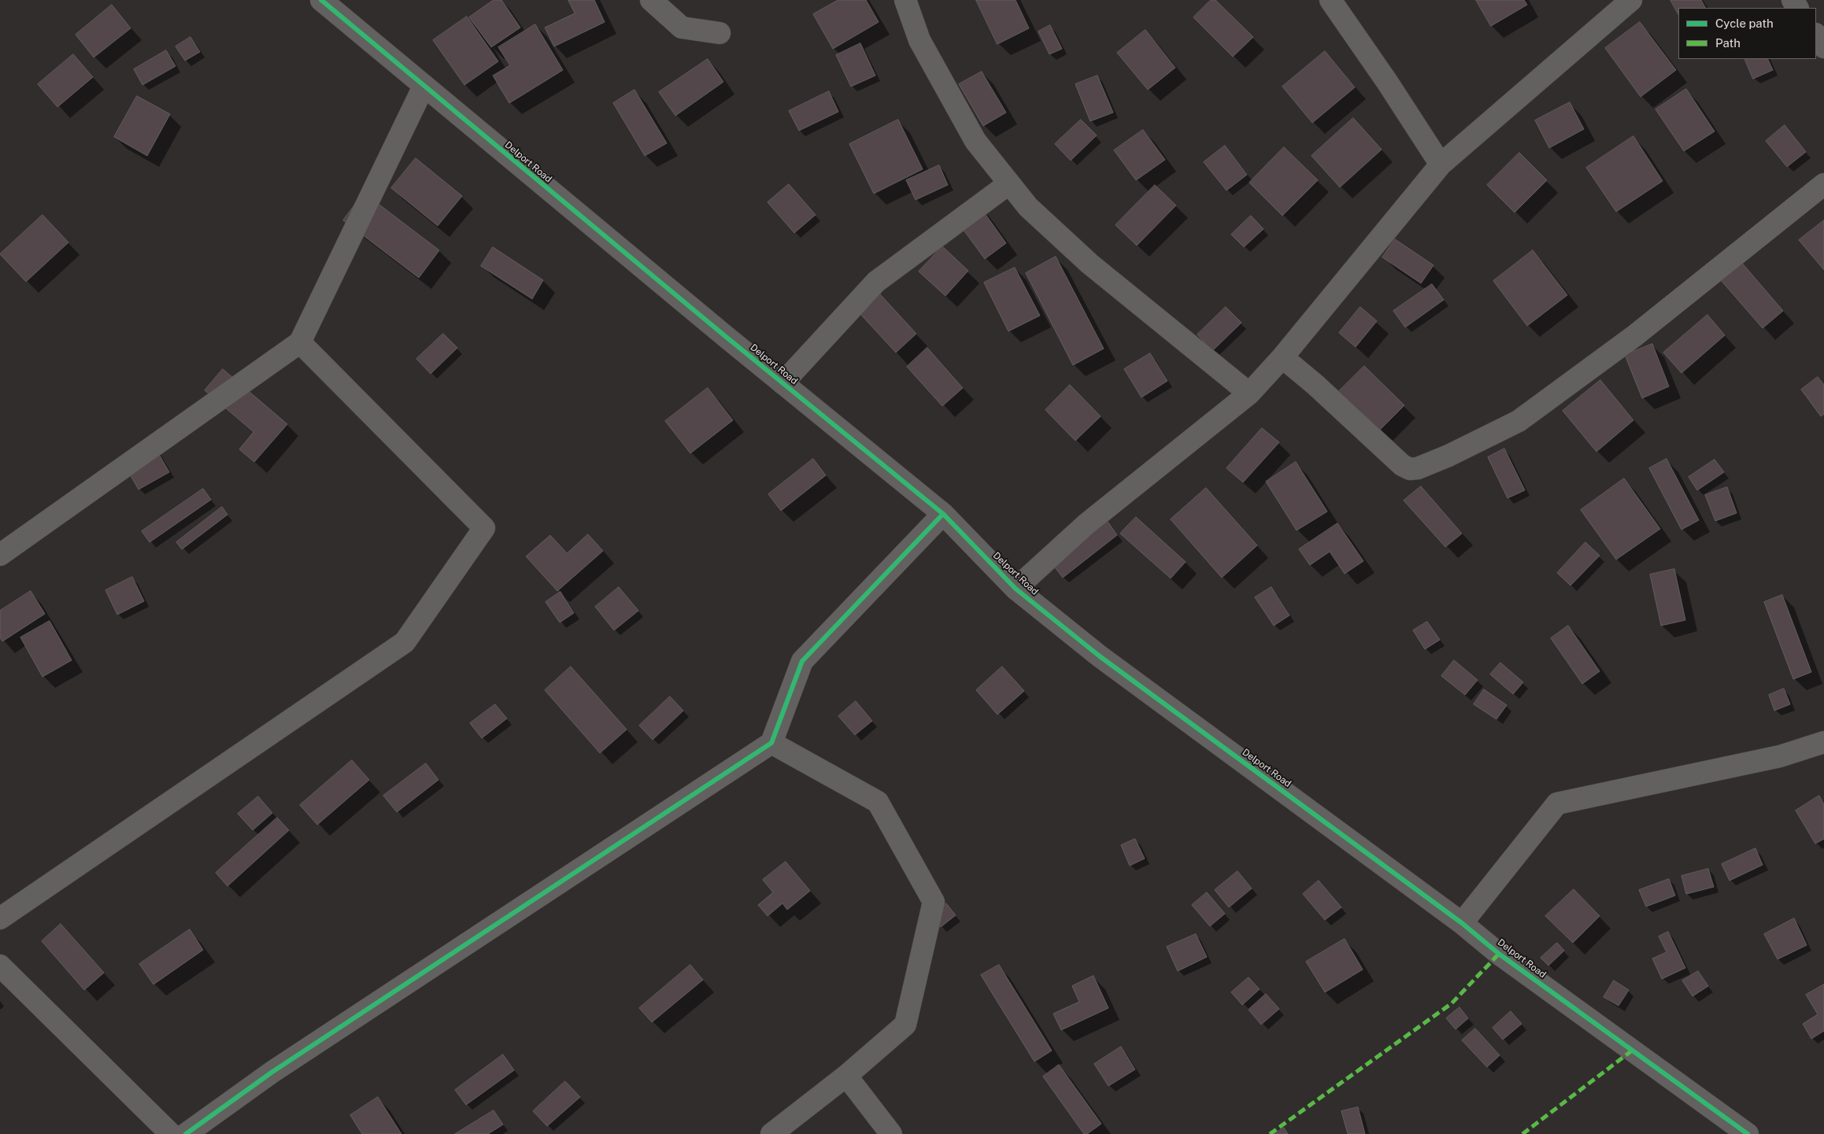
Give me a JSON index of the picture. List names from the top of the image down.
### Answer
{
  "streets": {
    "street": ["Delport Road"]
  },
  "legend": ["Cycle path", "Path"]
}
